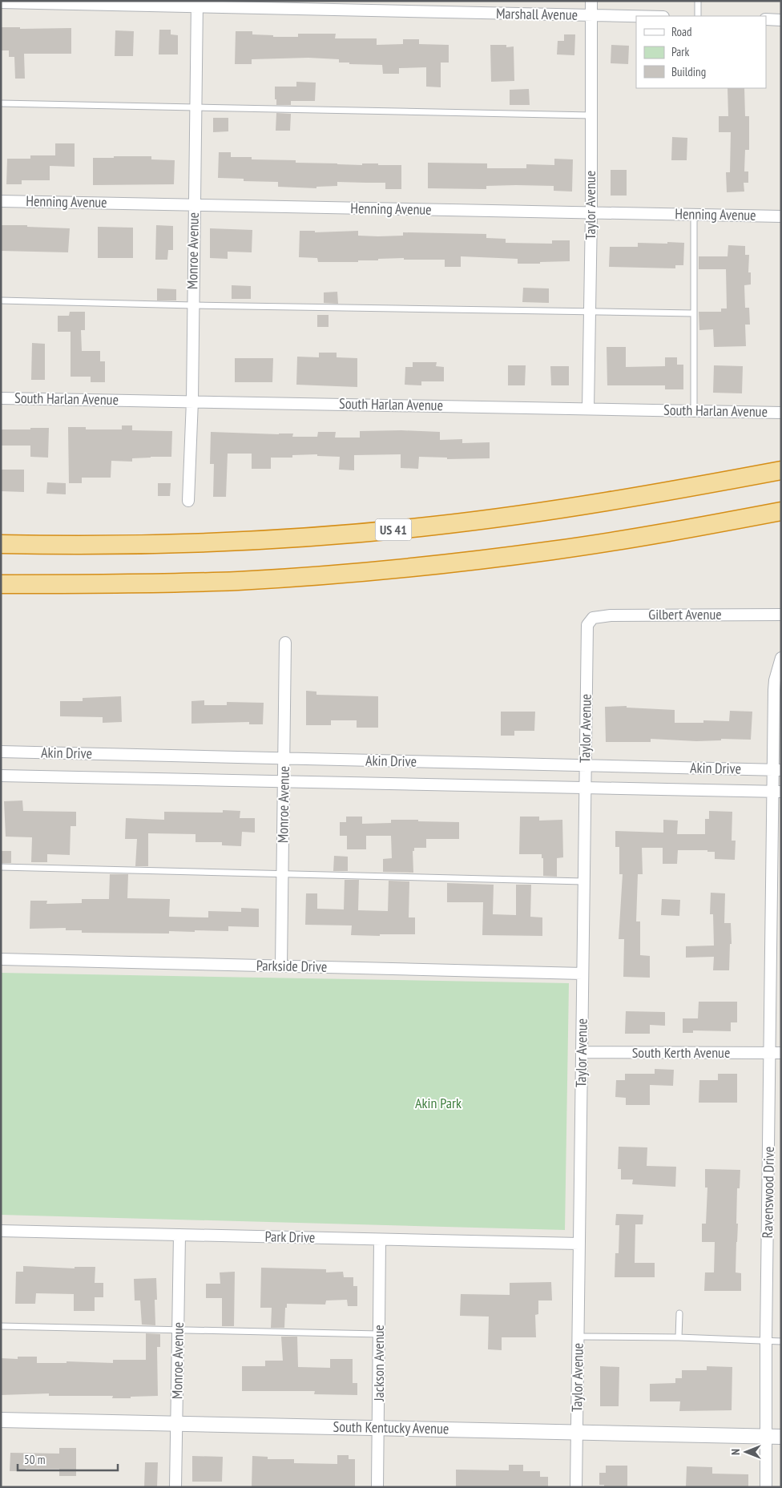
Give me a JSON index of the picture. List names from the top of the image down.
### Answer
{
  "streets": {
    "highway": ["US 41"],
    "street": [
      "Marshall Avenue",
      "Henning Avenue",
      "Taylor Avenue",
      "Monroe Avenue",
      "South Harlan Avenue",
      "Gilbert Avenue",
      "Akin Drive",
      "Parkside Drive",
      "South Kerth Avenue",
      "Ravenswood Drive",
      "Park Drive",
      "Jackson Avenue",
      "South Kentucky Avenue"
    ]
  },
  "crossings": [
    ["Marshall Avenue", "Taylor Avenue"],
    ["Marshall Avenue", "Monroe Avenue"],
    ["Henning Avenue", "Taylor Avenue"],
    ["Henning Avenue", "Monroe Avenue"],
    ["Taylor Avenue", "South Harlan Avenue"],
    ["Taylor Avenue", "Gilbert Avenue"],
    ["Taylor Avenue", "Akin Drive"],
    ["Taylor Avenue", "Parkside Drive"],
    ["Taylor Avenue", "South Kerth Avenue"],
    ["Taylor Avenue", "Park Drive"],
    ["Taylor Avenue", "South Kentucky Avenue"],
    ["Monroe Avenue", "South Harlan Avenue"],
    ["Monroe Avenue", "Akin Drive"],
    ["Monroe Avenue", "Parkside Drive"],
    ["Monroe Avenue", "Park Drive"],
    ["Monroe Avenue", "South Kentucky Avenue"],
    ["Akin Drive", "Ravenswood Drive"],
    ["South Kerth Avenue", "Ravenswood Drive"],
    ["Ravenswood Drive", "South Kentucky Avenue"],
    ["Park Drive", "Jackson Avenue"],
    ["Jackson Avenue", "South Kentucky Avenue"]
  ],
  "parks": ["Akin Park"],
  "legend": ["Road", "Park", "Building"],
  "scale_bar": "50 m",
  "north": "left"
}
